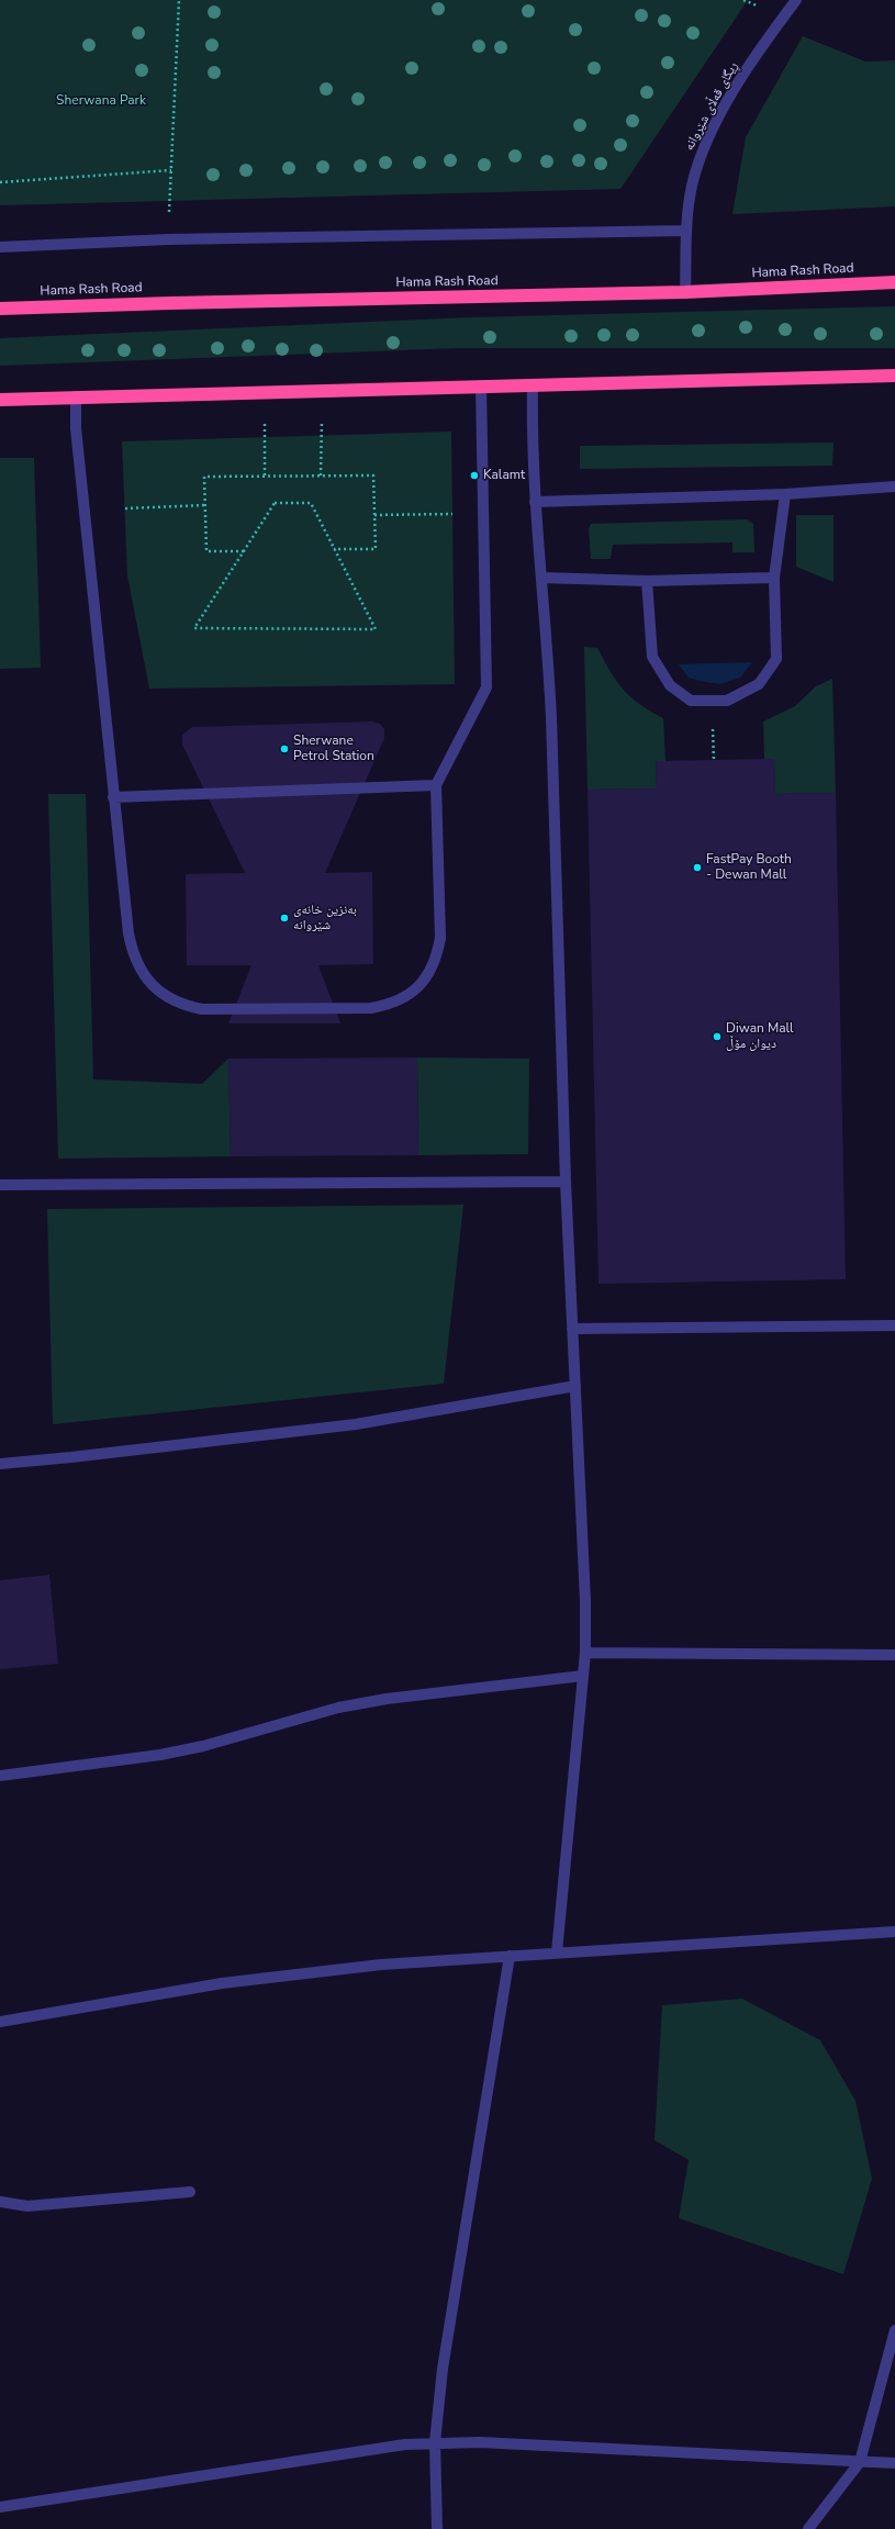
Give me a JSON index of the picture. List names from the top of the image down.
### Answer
{
  "streets": {
    "highway": ["Hama Rash Road"],
    "street": ["ڕیگای قەڵای شێروانە"]
  },
  "crossings": [
    ["ڕیگای قەڵای شێروانە", "Hama Rash Road"]
  ],
  "parks": ["Sherwana Park"],
  "places": [
    "Kalamt",
    "Sherwane Petrol Station",
    "FastPay Booth - Dewan Mall",
    "بەنزین خانەی شێروانە",
    "Diwan Mall دیوان مۆڵ"
  ]
}
